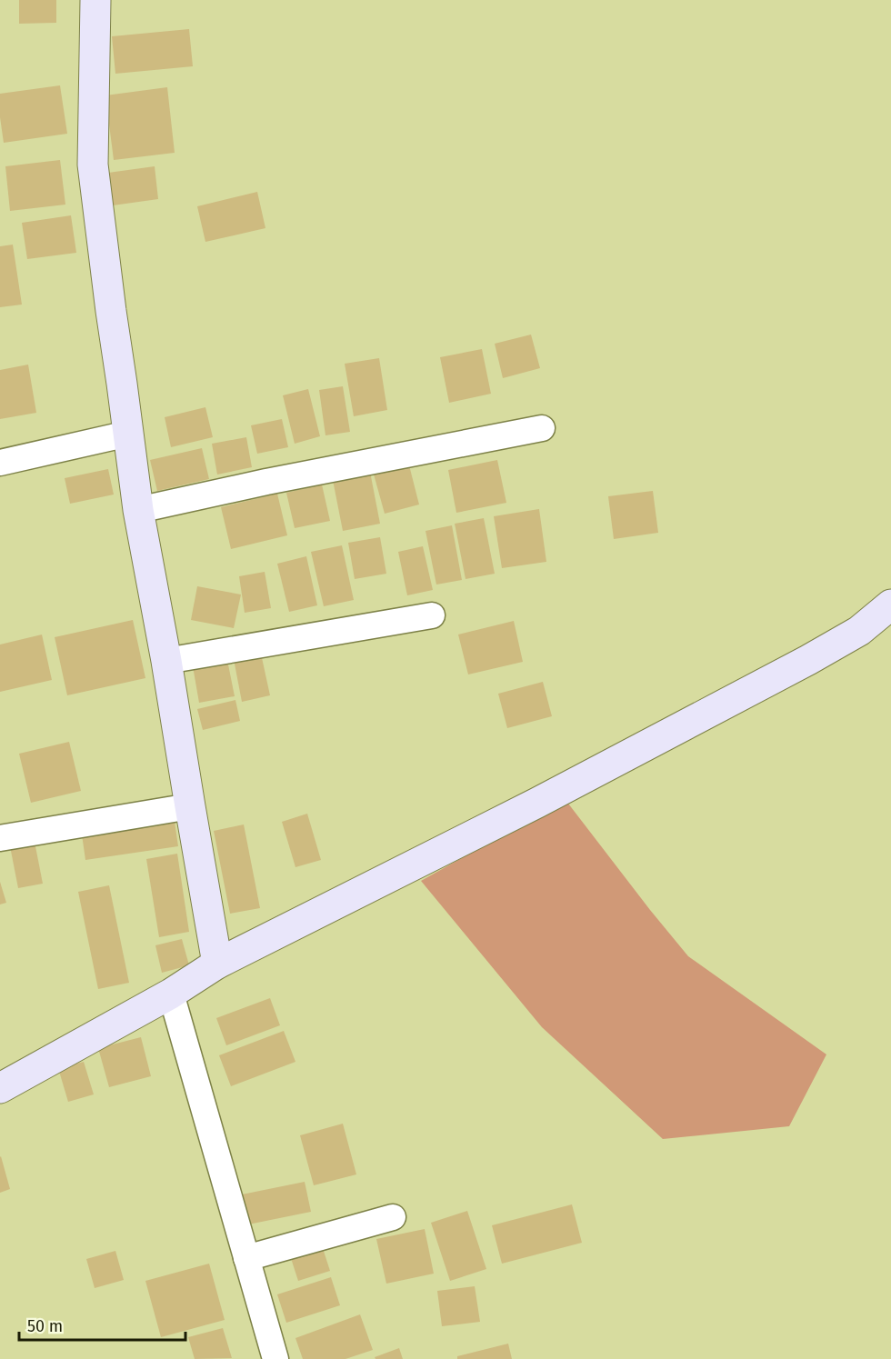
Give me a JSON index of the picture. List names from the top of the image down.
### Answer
{
  "scale_bar": "50 m"
}
